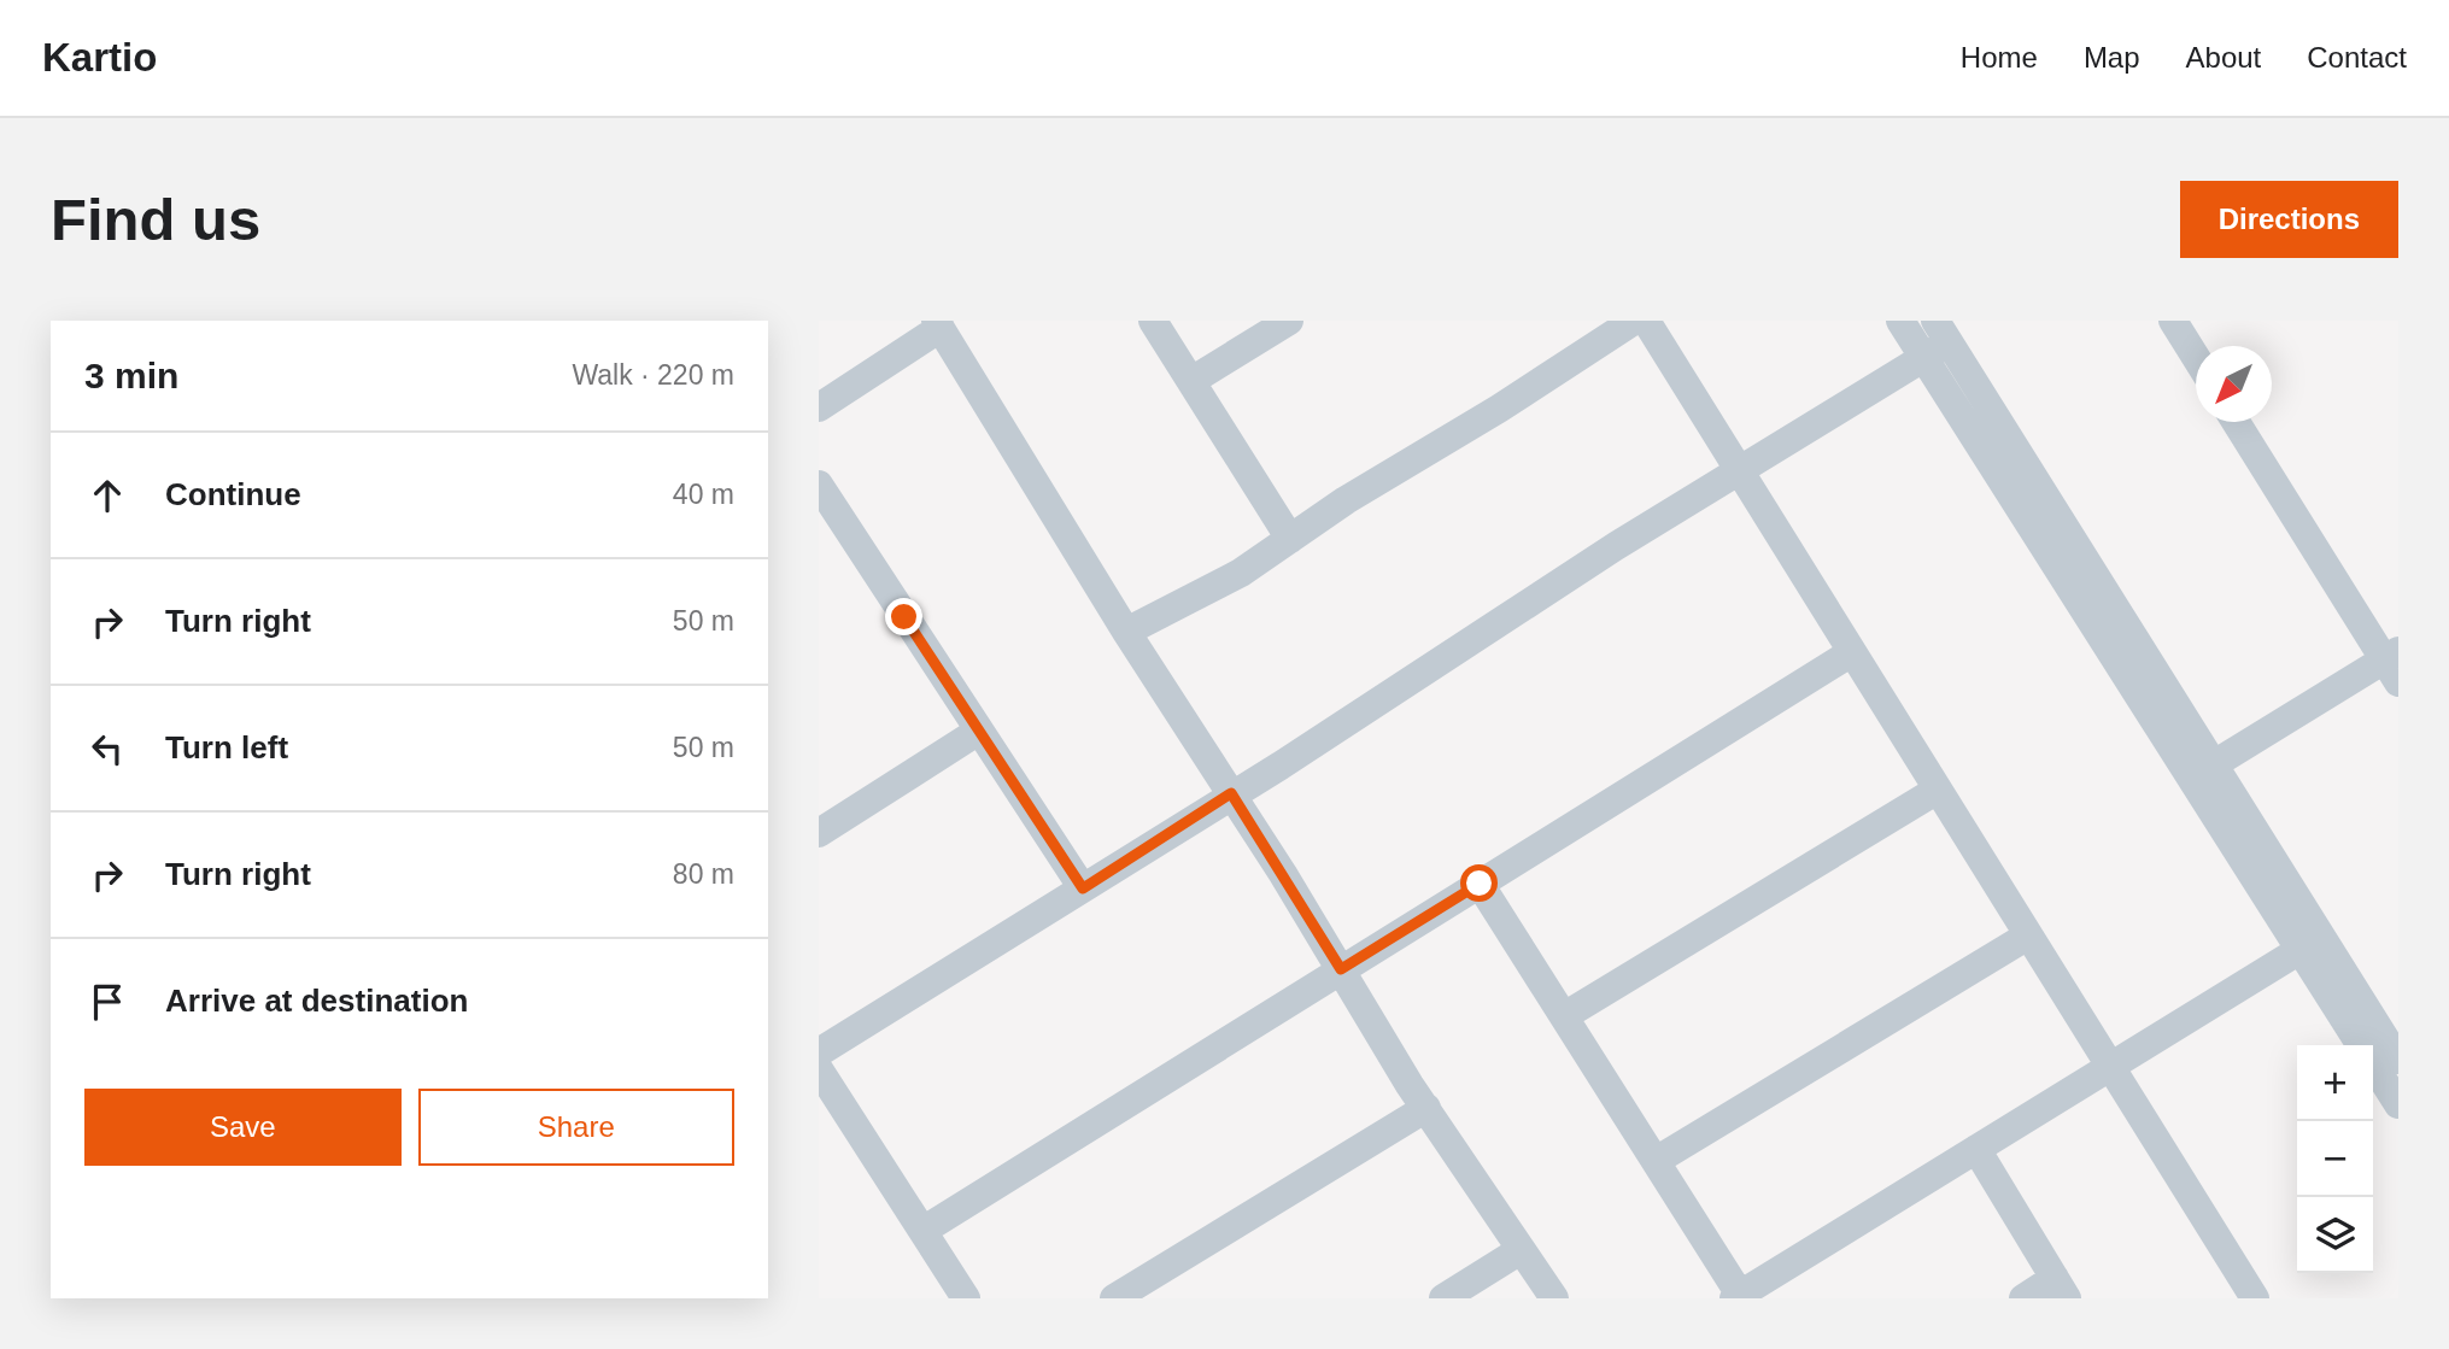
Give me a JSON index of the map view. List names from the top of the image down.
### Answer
{
  "north": "bottom left",
  "page": {
    "header": "Kartio",
    "nav": [
      "Home",
      "Map",
      "About",
      "Contact"
    ],
    "buttons": [
      "Directions",
      ["Save", "Share"]
    ],
    "title": "Find us",
    "heading": ["3 min", "Walk · 220 m"],
    "list": [
      ["Continue", "40 m"],
      ["Turn right", "50 m"],
      ["Turn left", "50 m"],
      ["Turn right", "80 m"],
      "Arrive at destination"
    ],
    "map_buttons": ["+", "−"]
  }
}
